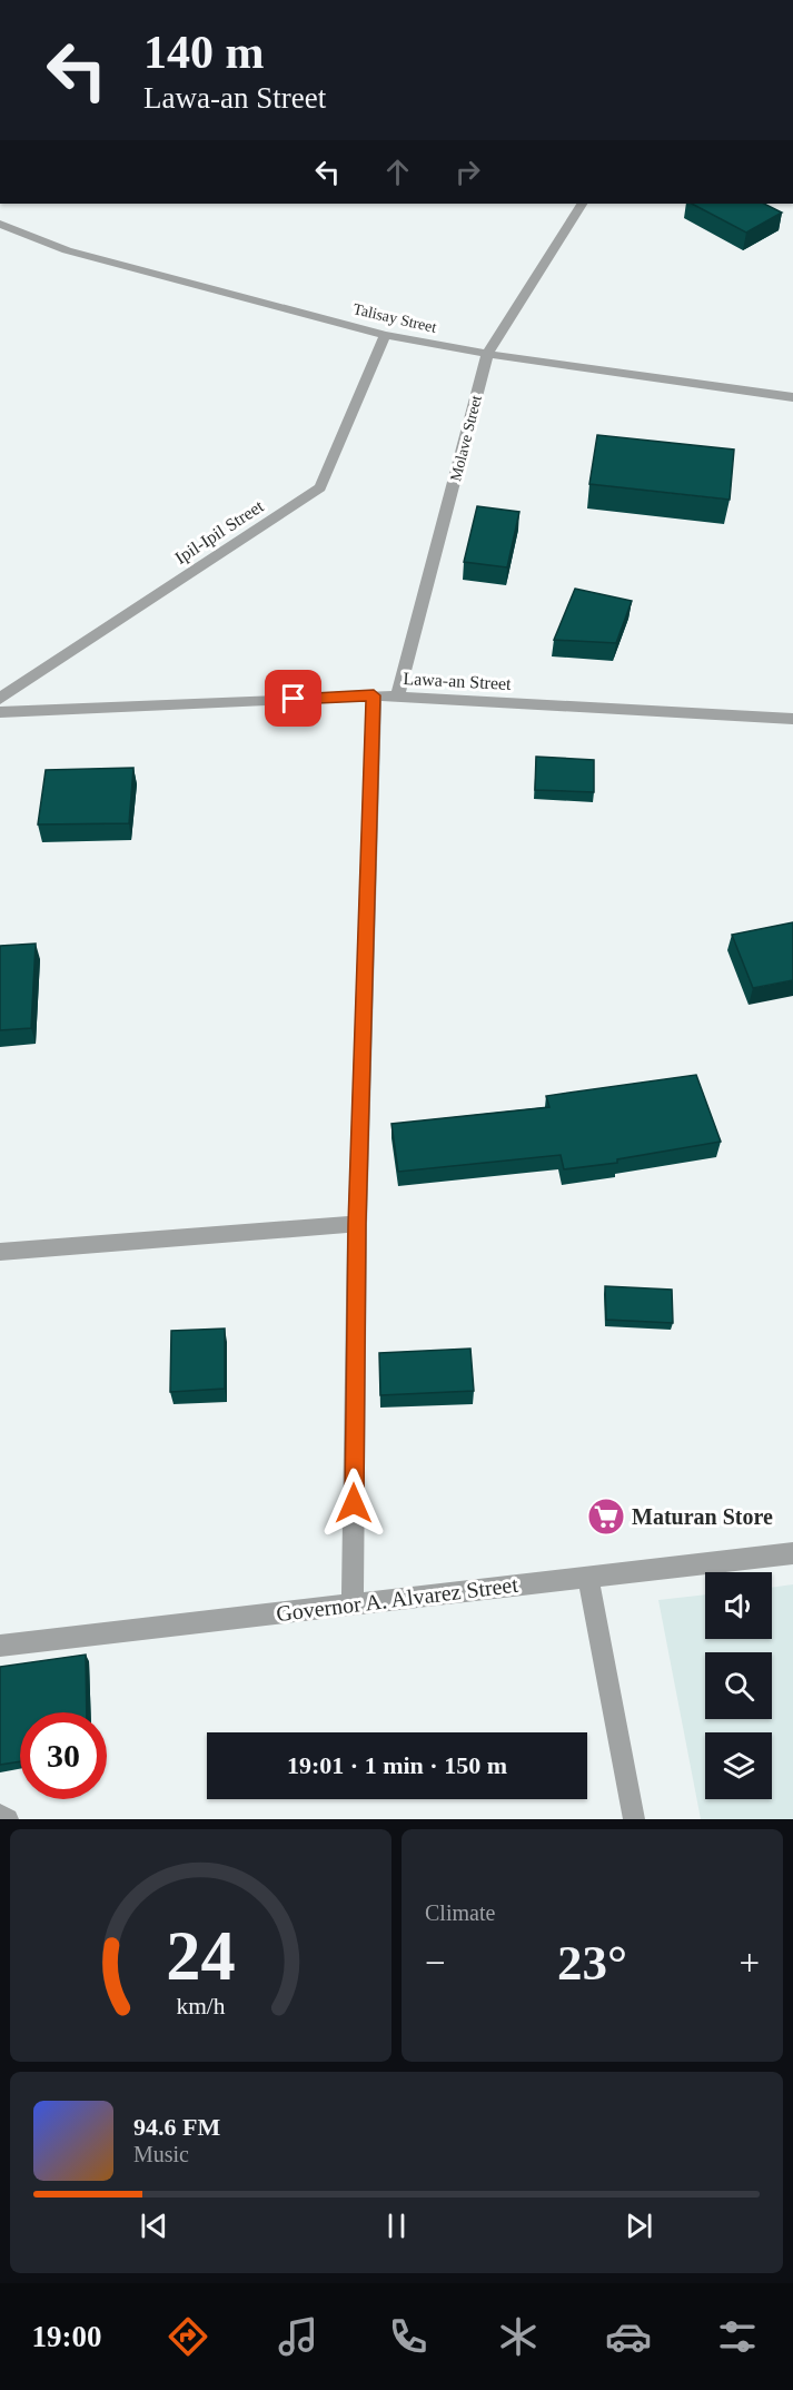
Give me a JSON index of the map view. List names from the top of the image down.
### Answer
{
  "streets": {
    "street": [
      "Talisay Street",
      "Molave Street",
      "Ipil-Ipil Street",
      "Lawa-an Street",
      "Governor A. Alvarez Street"
    ]
  },
  "crossings": [
    ["Talisay Street", "Molave Street"],
    ["Talisay Street", "Ipil-Ipil Street"],
    ["Molave Street", "Lawa-an Street"]
  ],
  "places": {
    "supermarket": ["Maturan Store"]
  },
  "page": {
    "turn": ["140 m", "Lawa-an Street"],
    "limit": "30",
    "trip": "19:01 · 1 min · 150 m",
    "tile": "Climate",
    "heat": ["−", "23°", "+"],
    "song": ["94.6 FM", "Music"],
    "tabs": "19:00",
    "gauge": ["24", "km/h"]
  }
}
